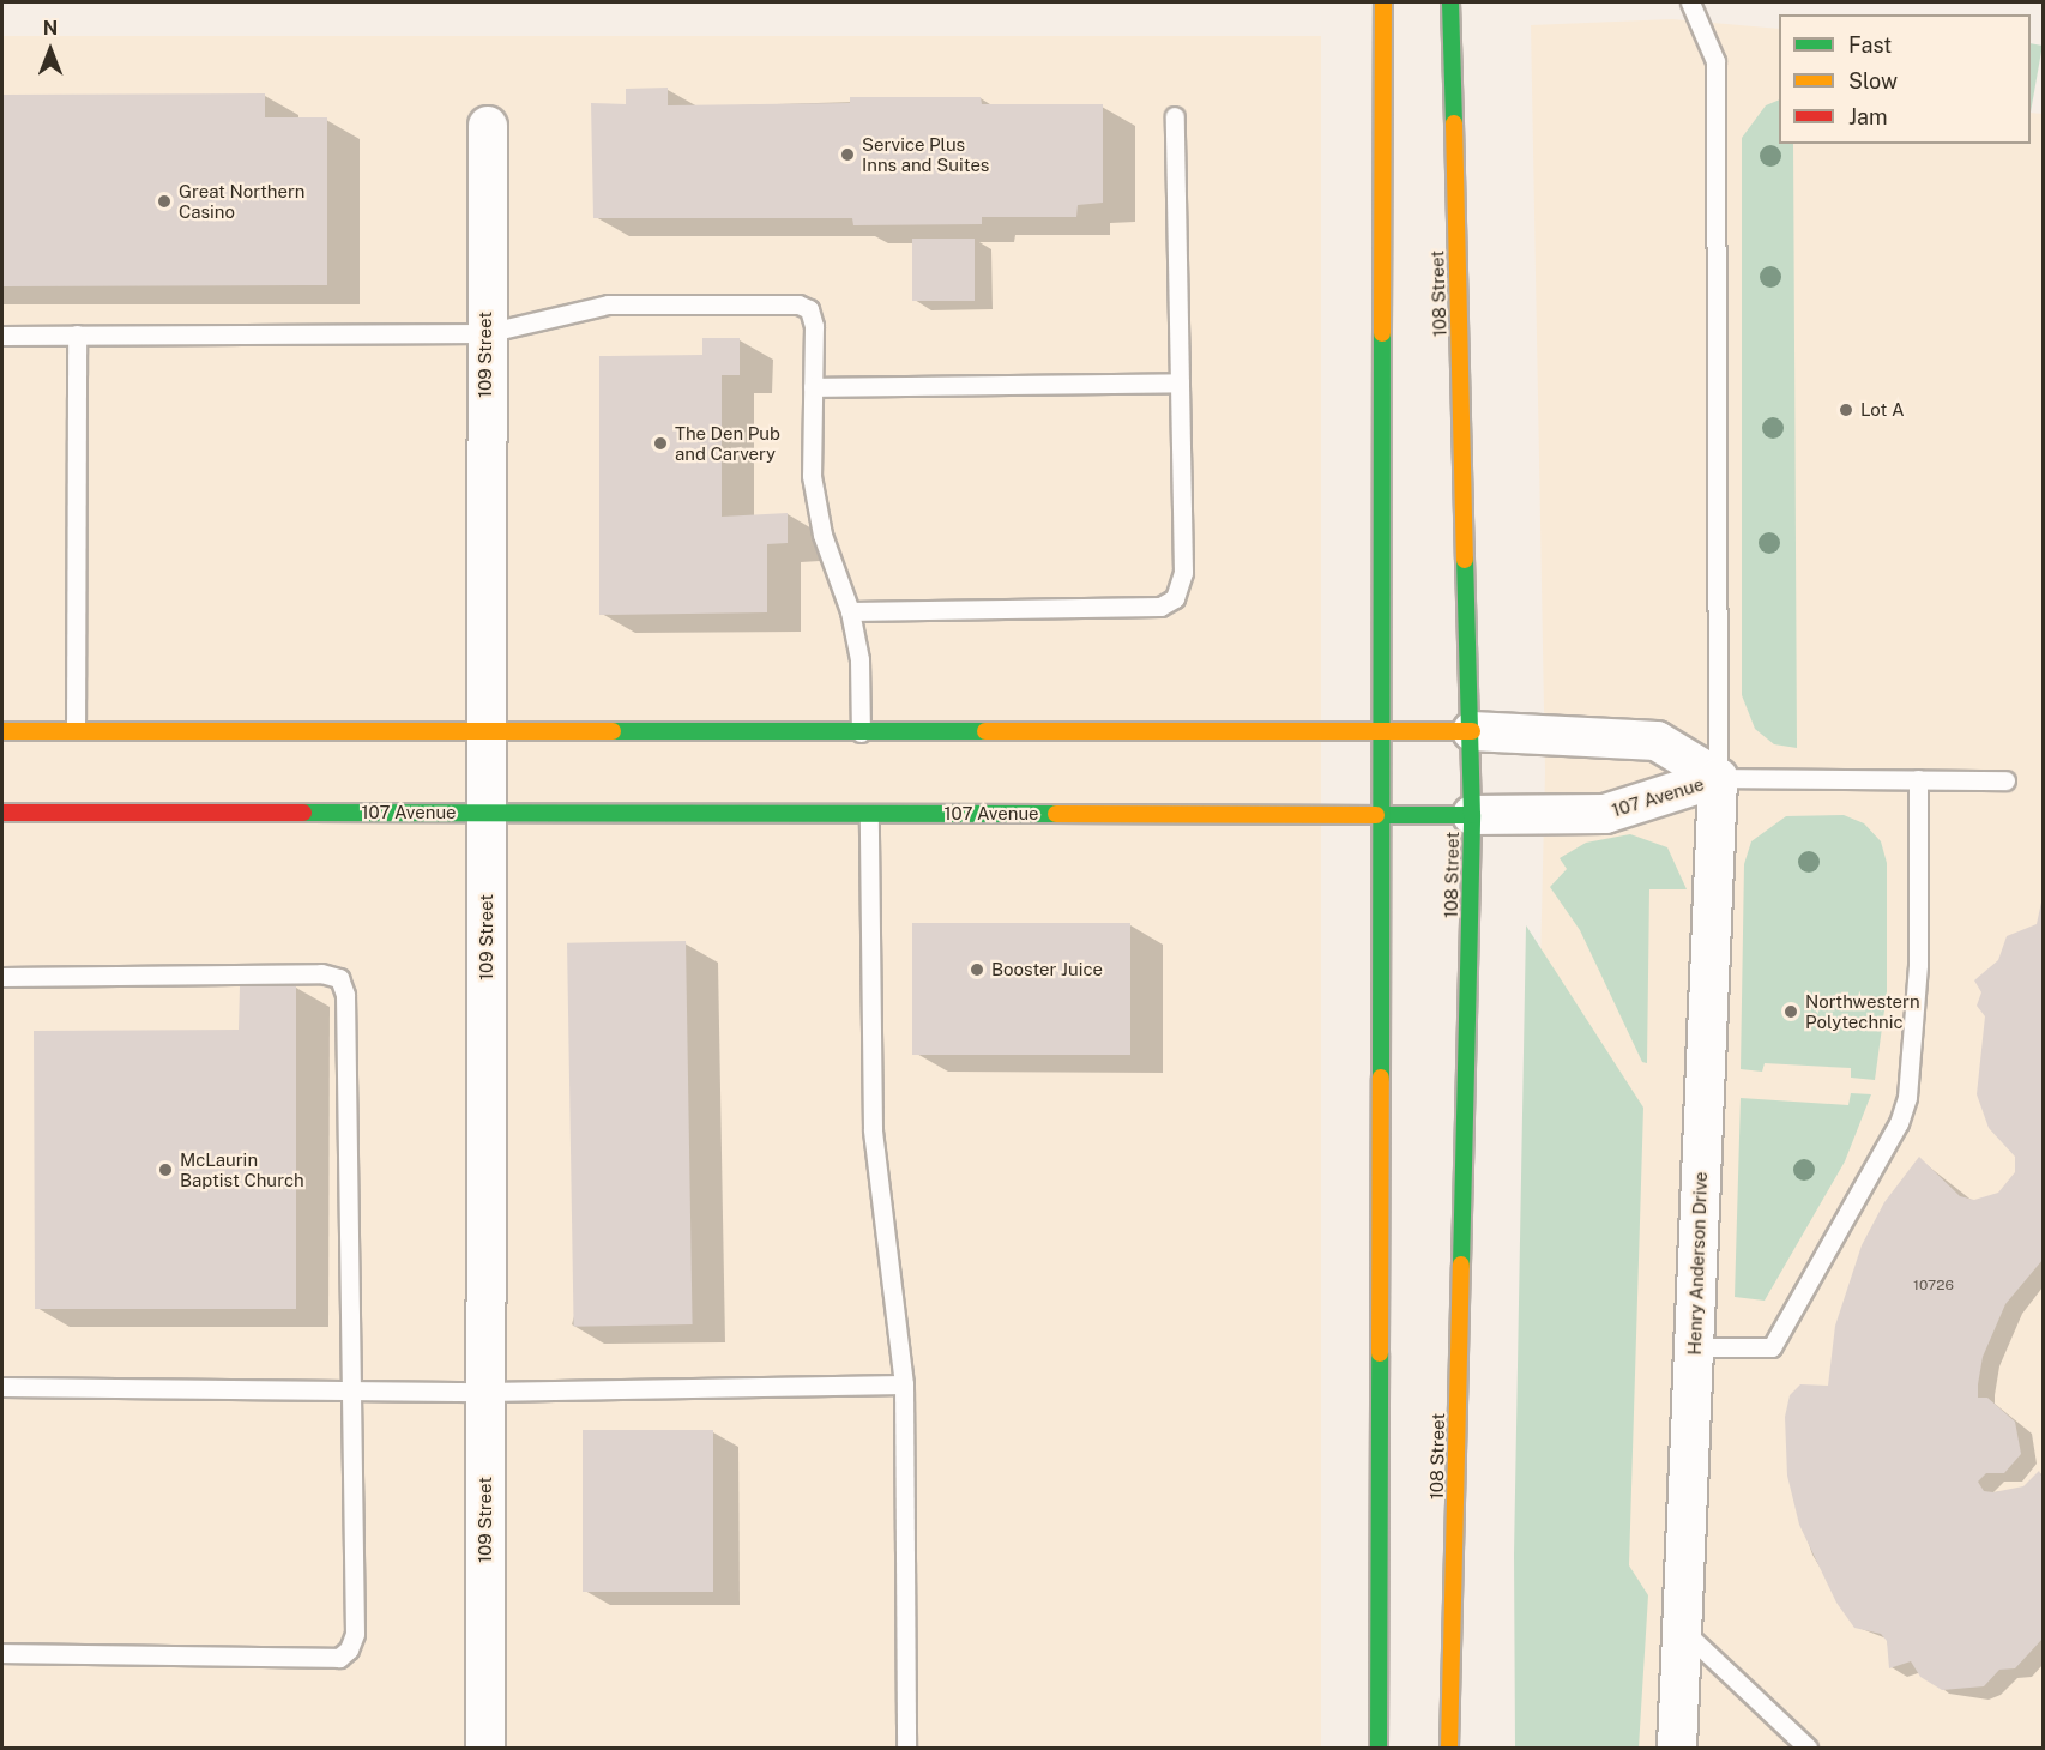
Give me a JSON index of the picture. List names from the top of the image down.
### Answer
{
  "streets": {
    "main road": ["108 Street", "107 Avenue"],
    "street": ["109 Street", "Henry Anderson Drive"]
  },
  "crossings": [
    ["108 Street", "107 Avenue"],
    ["109 Street", "107 Avenue"],
    ["107 Avenue", "Henry Anderson Drive"]
  ],
  "places": [
    "Service Plus Inns and Suites",
    "Great Northern Casino",
    "Lot A",
    "The Den Pub and Carvery",
    "Booster Juice",
    "Northwestern Polytechnic",
    "McLaurin Baptist Church"
  ],
  "house_numbers": ["10726"],
  "legend": ["Fast", "Slow", "Jam"],
  "north": "top"
}
